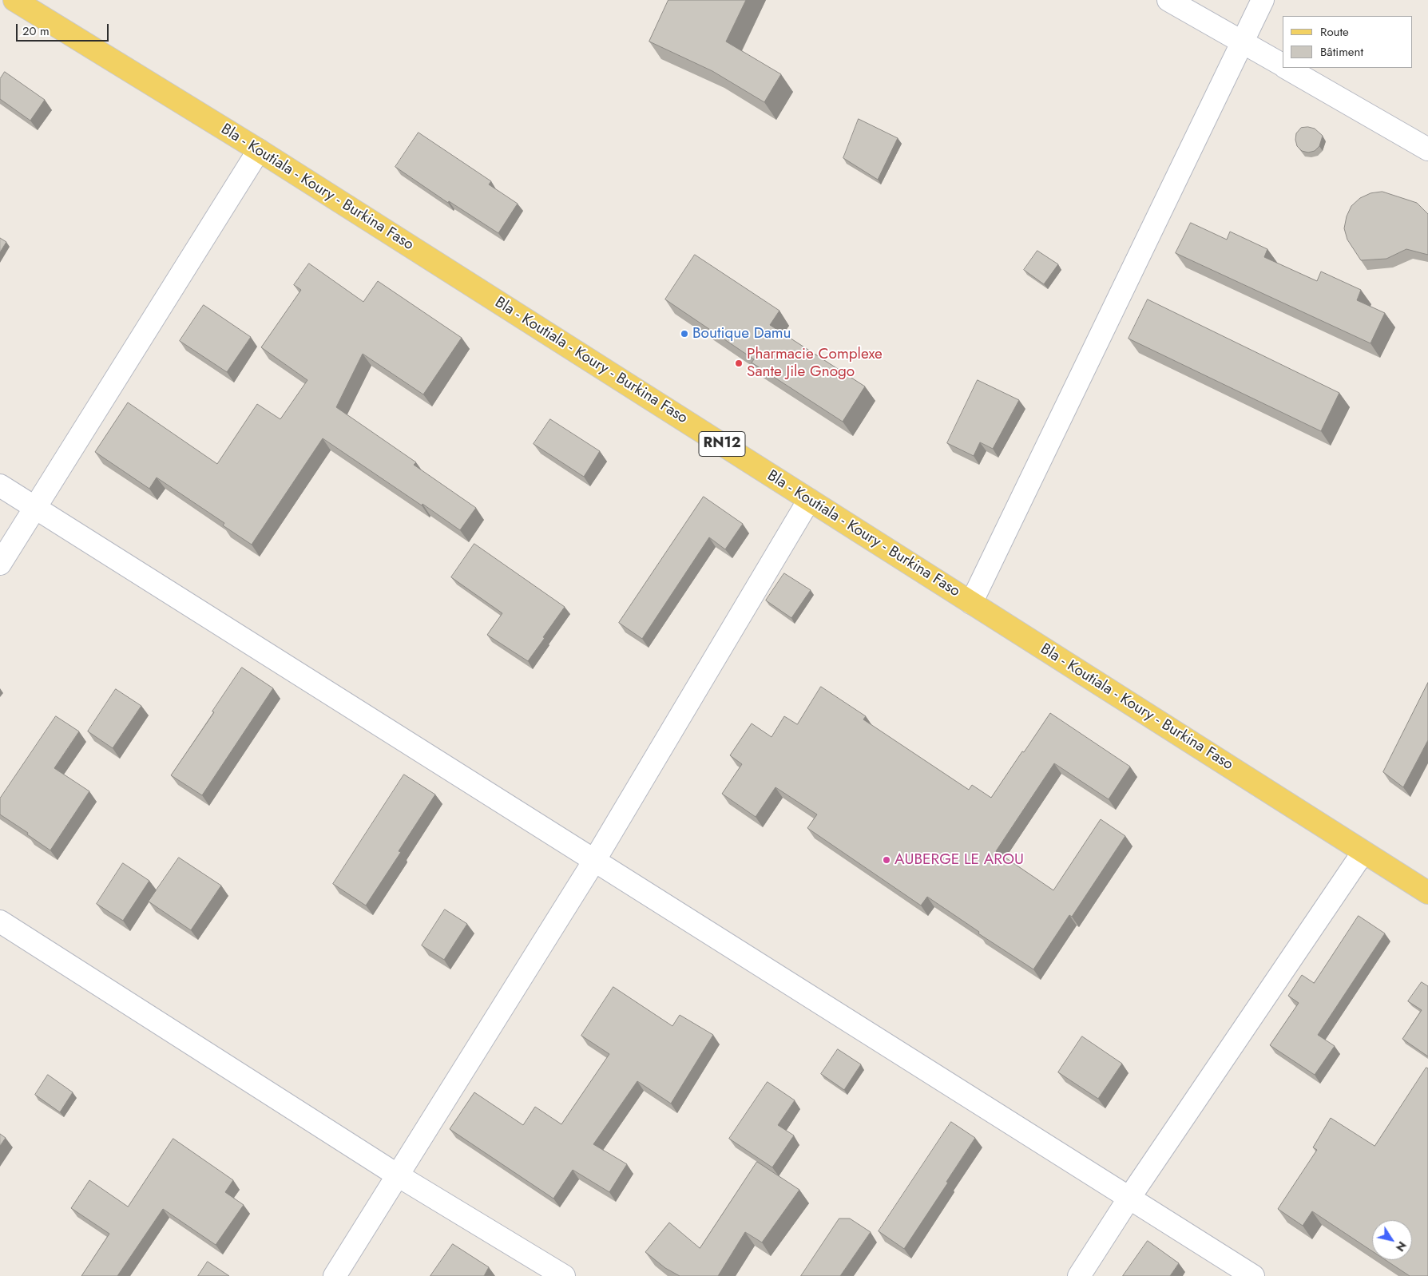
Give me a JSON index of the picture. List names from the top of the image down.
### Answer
{
  "streets": {
    "main road": ["Bla - Koutiala - Koury - Burkina Faso", "RN12"]
  },
  "places": ["Boutique Damu", "Pharmacie Complexe Sante Jile Gnogo", "AUBERGE LE AROU"],
  "legend": ["Route", "Bâtiment"],
  "scale_bar": "20 m",
  "north": "bottom right"
}
